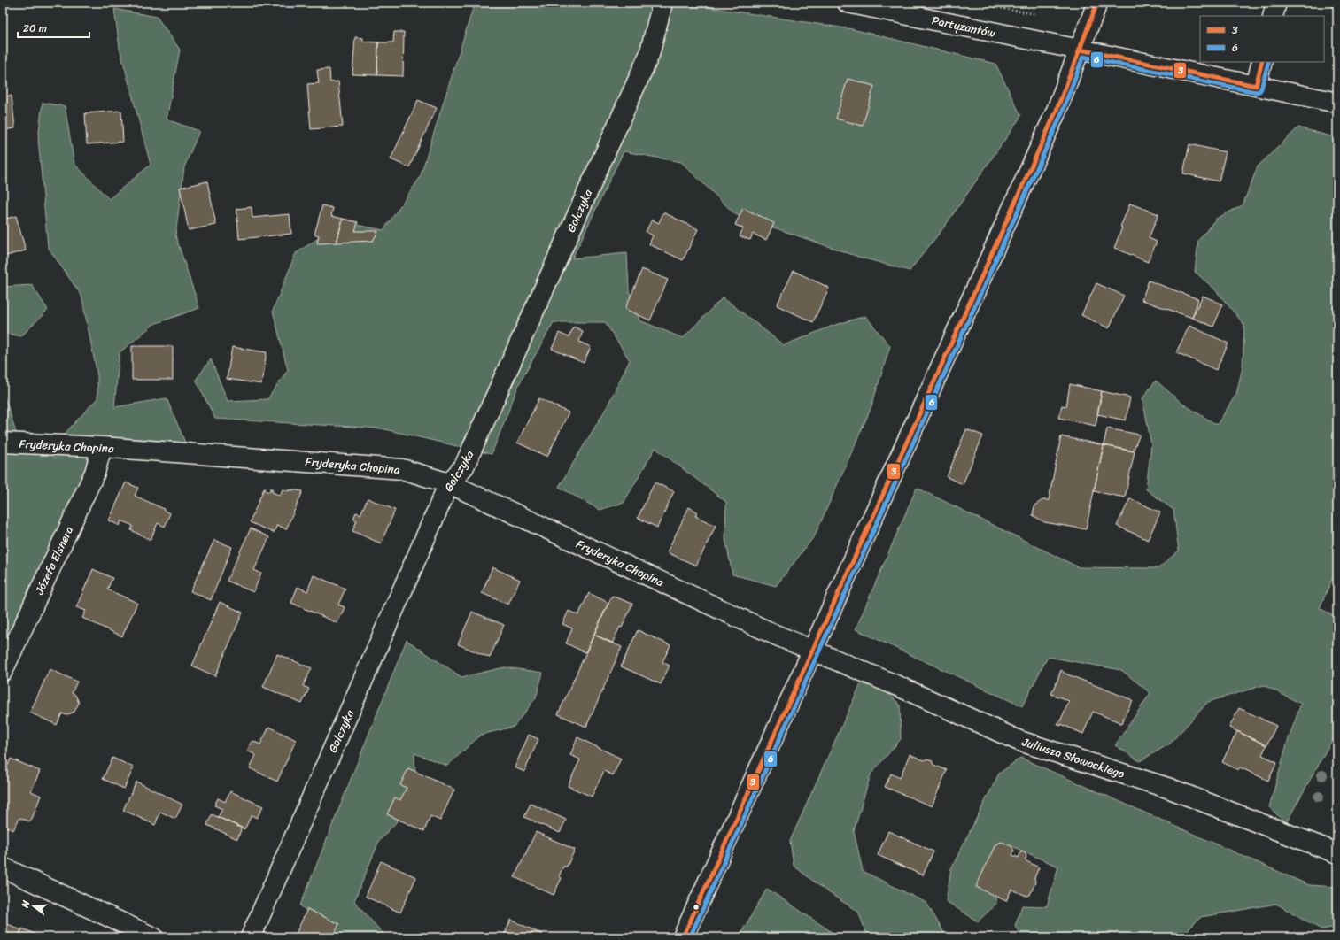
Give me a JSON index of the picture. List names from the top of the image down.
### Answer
{
  "streets": {
    "street": [
      "Partyzantów",
      "Golczyka",
      "Fryderyka Chopina",
      "Józefa Elsnera",
      "Juliusza Słowackiego"
    ]
  },
  "crossings": [
    ["Golczyka", "Fryderyka Chopina"],
    ["Fryderyka Chopina", "Józefa Elsnera"],
    ["Fryderyka Chopina", "Juliusza Słowackiego"]
  ],
  "lines": ["transit line 3", "transit line 6"],
  "legend": ["3", "6"],
  "scale_bar": "20 m",
  "north": "left"
}
